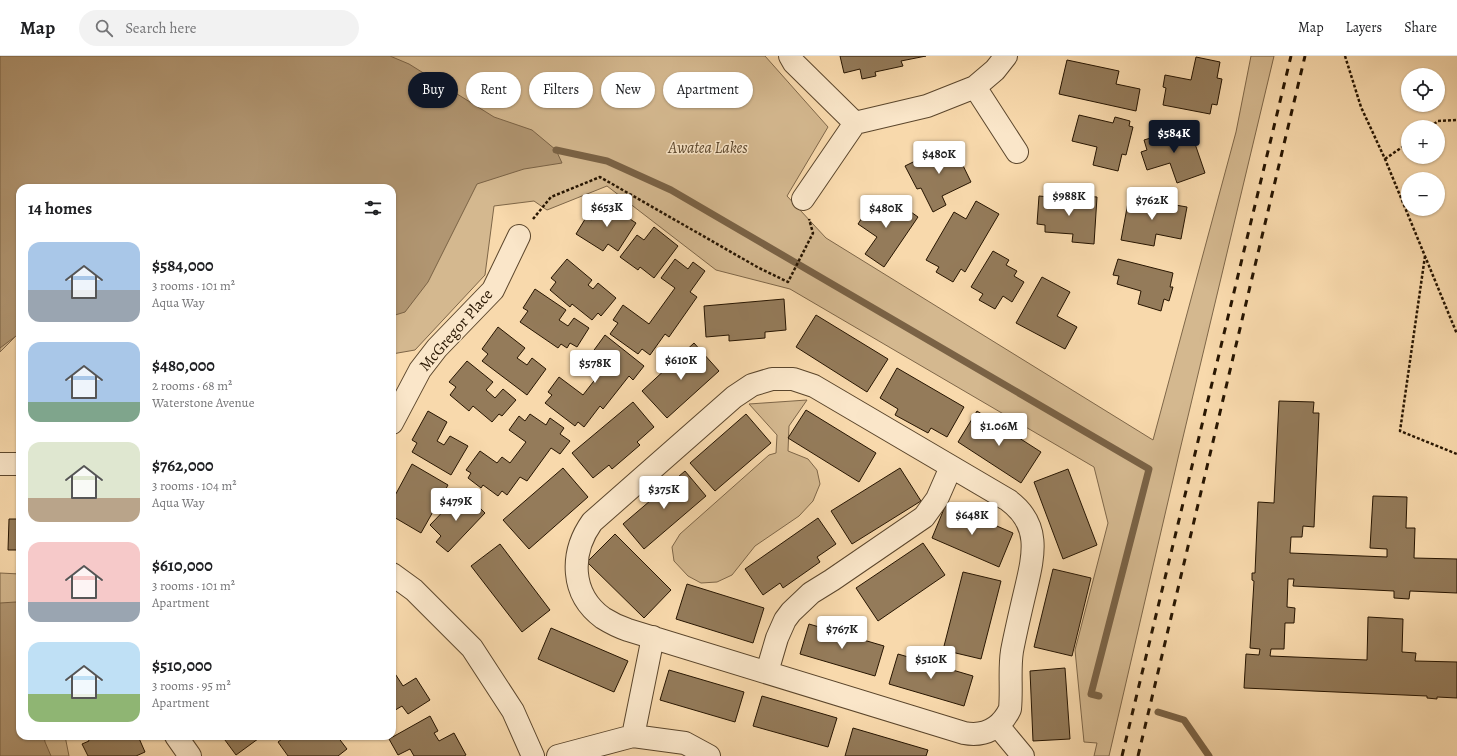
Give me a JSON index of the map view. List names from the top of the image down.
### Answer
{
  "streets": {
    "street": ["McGregor Place"]
  },
  "parks": ["Awatea Lakes"],
  "page": {
    "header": "Map",
    "search": "Search here",
    "nav": ["Map", "Layers", "Share"],
    "map_buttons": ["+", "−"],
    "chip": [
      "Buy",
      "Rent",
      "Filters",
      "New",
      "Apartment"
    ],
    "price": [
      "$584K",
      "$480K",
      "$988K",
      "$762K",
      "$653K",
      "$480K",
      "$610K",
      "$578K",
      "$1.06M",
      "$375K",
      "$479K",
      "$648K",
      "$767K",
      "$510K"
    ],
    "heading": "14 homes",
    "list": [
      {
        "name": "$584,000",
        "note": "3 rooms · 101 m² · Aqua Way"
      },
      {
        "name": "$480,000",
        "note": "2 rooms · 68 m² · Waterstone Avenue"
      },
      {
        "name": "$762,000",
        "note": "3 rooms · 104 m² · Aqua Way"
      },
      {
        "name": "$610,000",
        "note": "3 rooms · 101 m² · Apartment"
      },
      {
        "name": "$510,000",
        "note": "3 rooms · 95 m² · Apartment"
      }
    ]
  }
}
